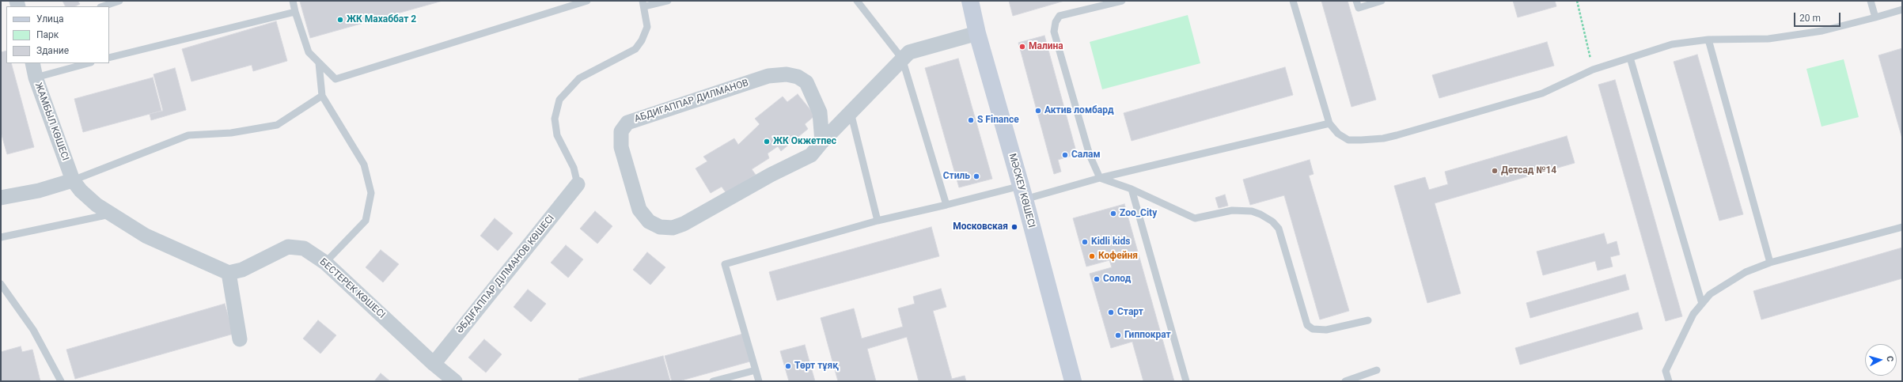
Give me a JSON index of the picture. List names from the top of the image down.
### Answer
{
  "streets": {
    "street": [
      "АБДИГАППАР ДИЛМАНОВ",
      "ЖАМБЫЛ КӨШЕСІ",
      "МӘСКЕУ КӨШЕСІ",
      "ӘБДІҒАППАР ДІЛМАНОВ КӨШЕСІ",
      "БЕСТЕРЕК КӨШЕСІ"
    ]
  },
  "crossings": [
    ["ӘБДІҒАППАР ДІЛМАНОВ КӨШЕСІ", "БЕСТЕРЕК КӨШЕСІ"]
  ],
  "places": [
    "ЖК Махаббат 2",
    "Малина",
    "Актив ломбард",
    "S Finance",
    "ЖК Окжетпес",
    "Салам",
    "Детсад №14",
    "Стиль",
    "Zoo_City",
    "Московская",
    "Kidli kids",
    "Кофейня",
    "Солод",
    "Старт",
    "Гиппократ",
    "Төрт тұяқ"
  ],
  "legend": ["Улица", "Парк", "Здание"],
  "scale_bar": "20 m",
  "north": "right"
}
